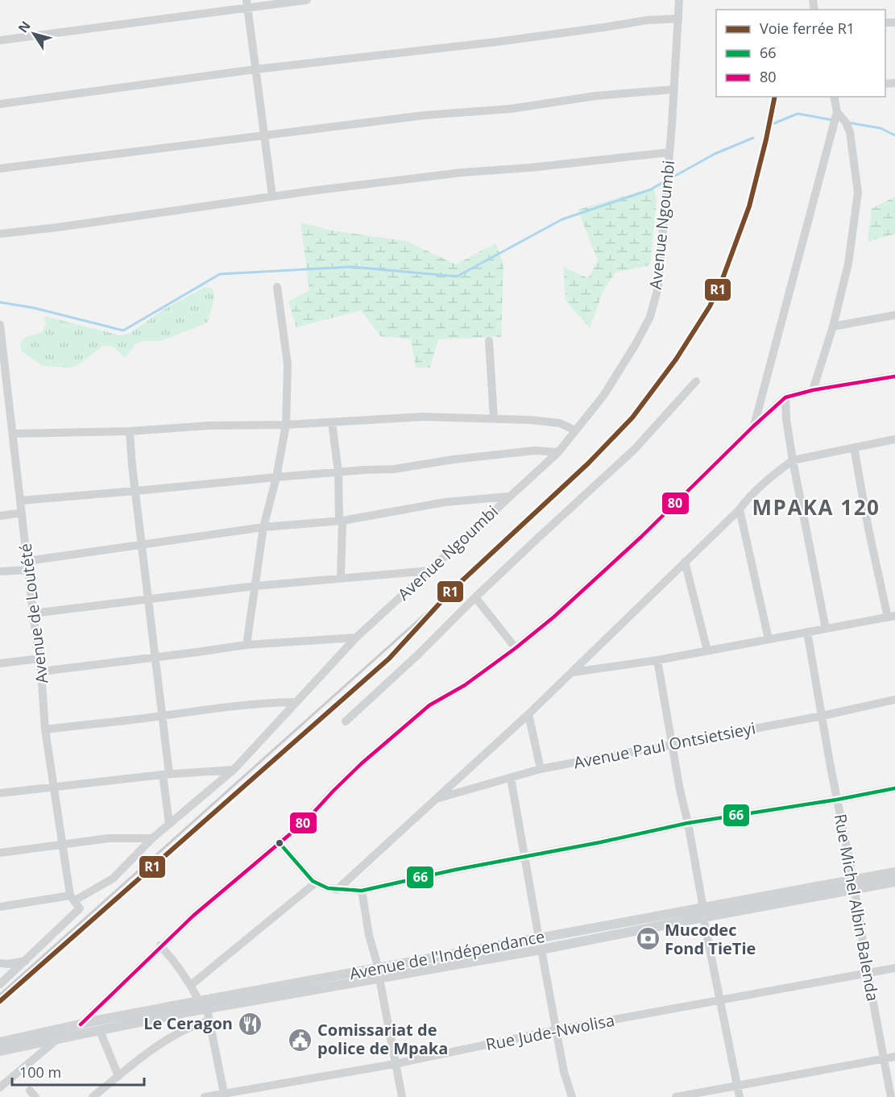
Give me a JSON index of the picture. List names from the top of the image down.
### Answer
{
  "streets": {
    "street": [
      "Avenue Ngoumbi",
      "Avenue de Loutété",
      "Avenue Paul Ontsietsieyi",
      "Rue Michel Albin Balenda",
      "Avenue de l'Indépendance",
      "Rue Jude-Nwolisa"
    ]
  },
  "crossings": [
    ["Avenue Ngoumbi", "Avenue de Loutété"],
    ["Avenue Paul Ontsietsieyi", "Rue Michel Albin Balenda"],
    ["Rue Michel Albin Balenda", "Avenue de l'Indépendance"],
    ["Rue Michel Albin Balenda", "Rue Jude-Nwolisa"]
  ],
  "districts": ["MPAKA 120"],
  "places": {
    "bank": ["Mucodec Fond TieTie"],
    "restaurant": ["Le Ceragon"],
    "public building": ["Comissariat de police de Mpaka"]
  },
  "lines": ["rail line R1", "transit line 80", "transit line 66"],
  "legend": ["Voie ferrée R1", "66", "80"],
  "scale_bar": "100 m",
  "north": "top left"
}
